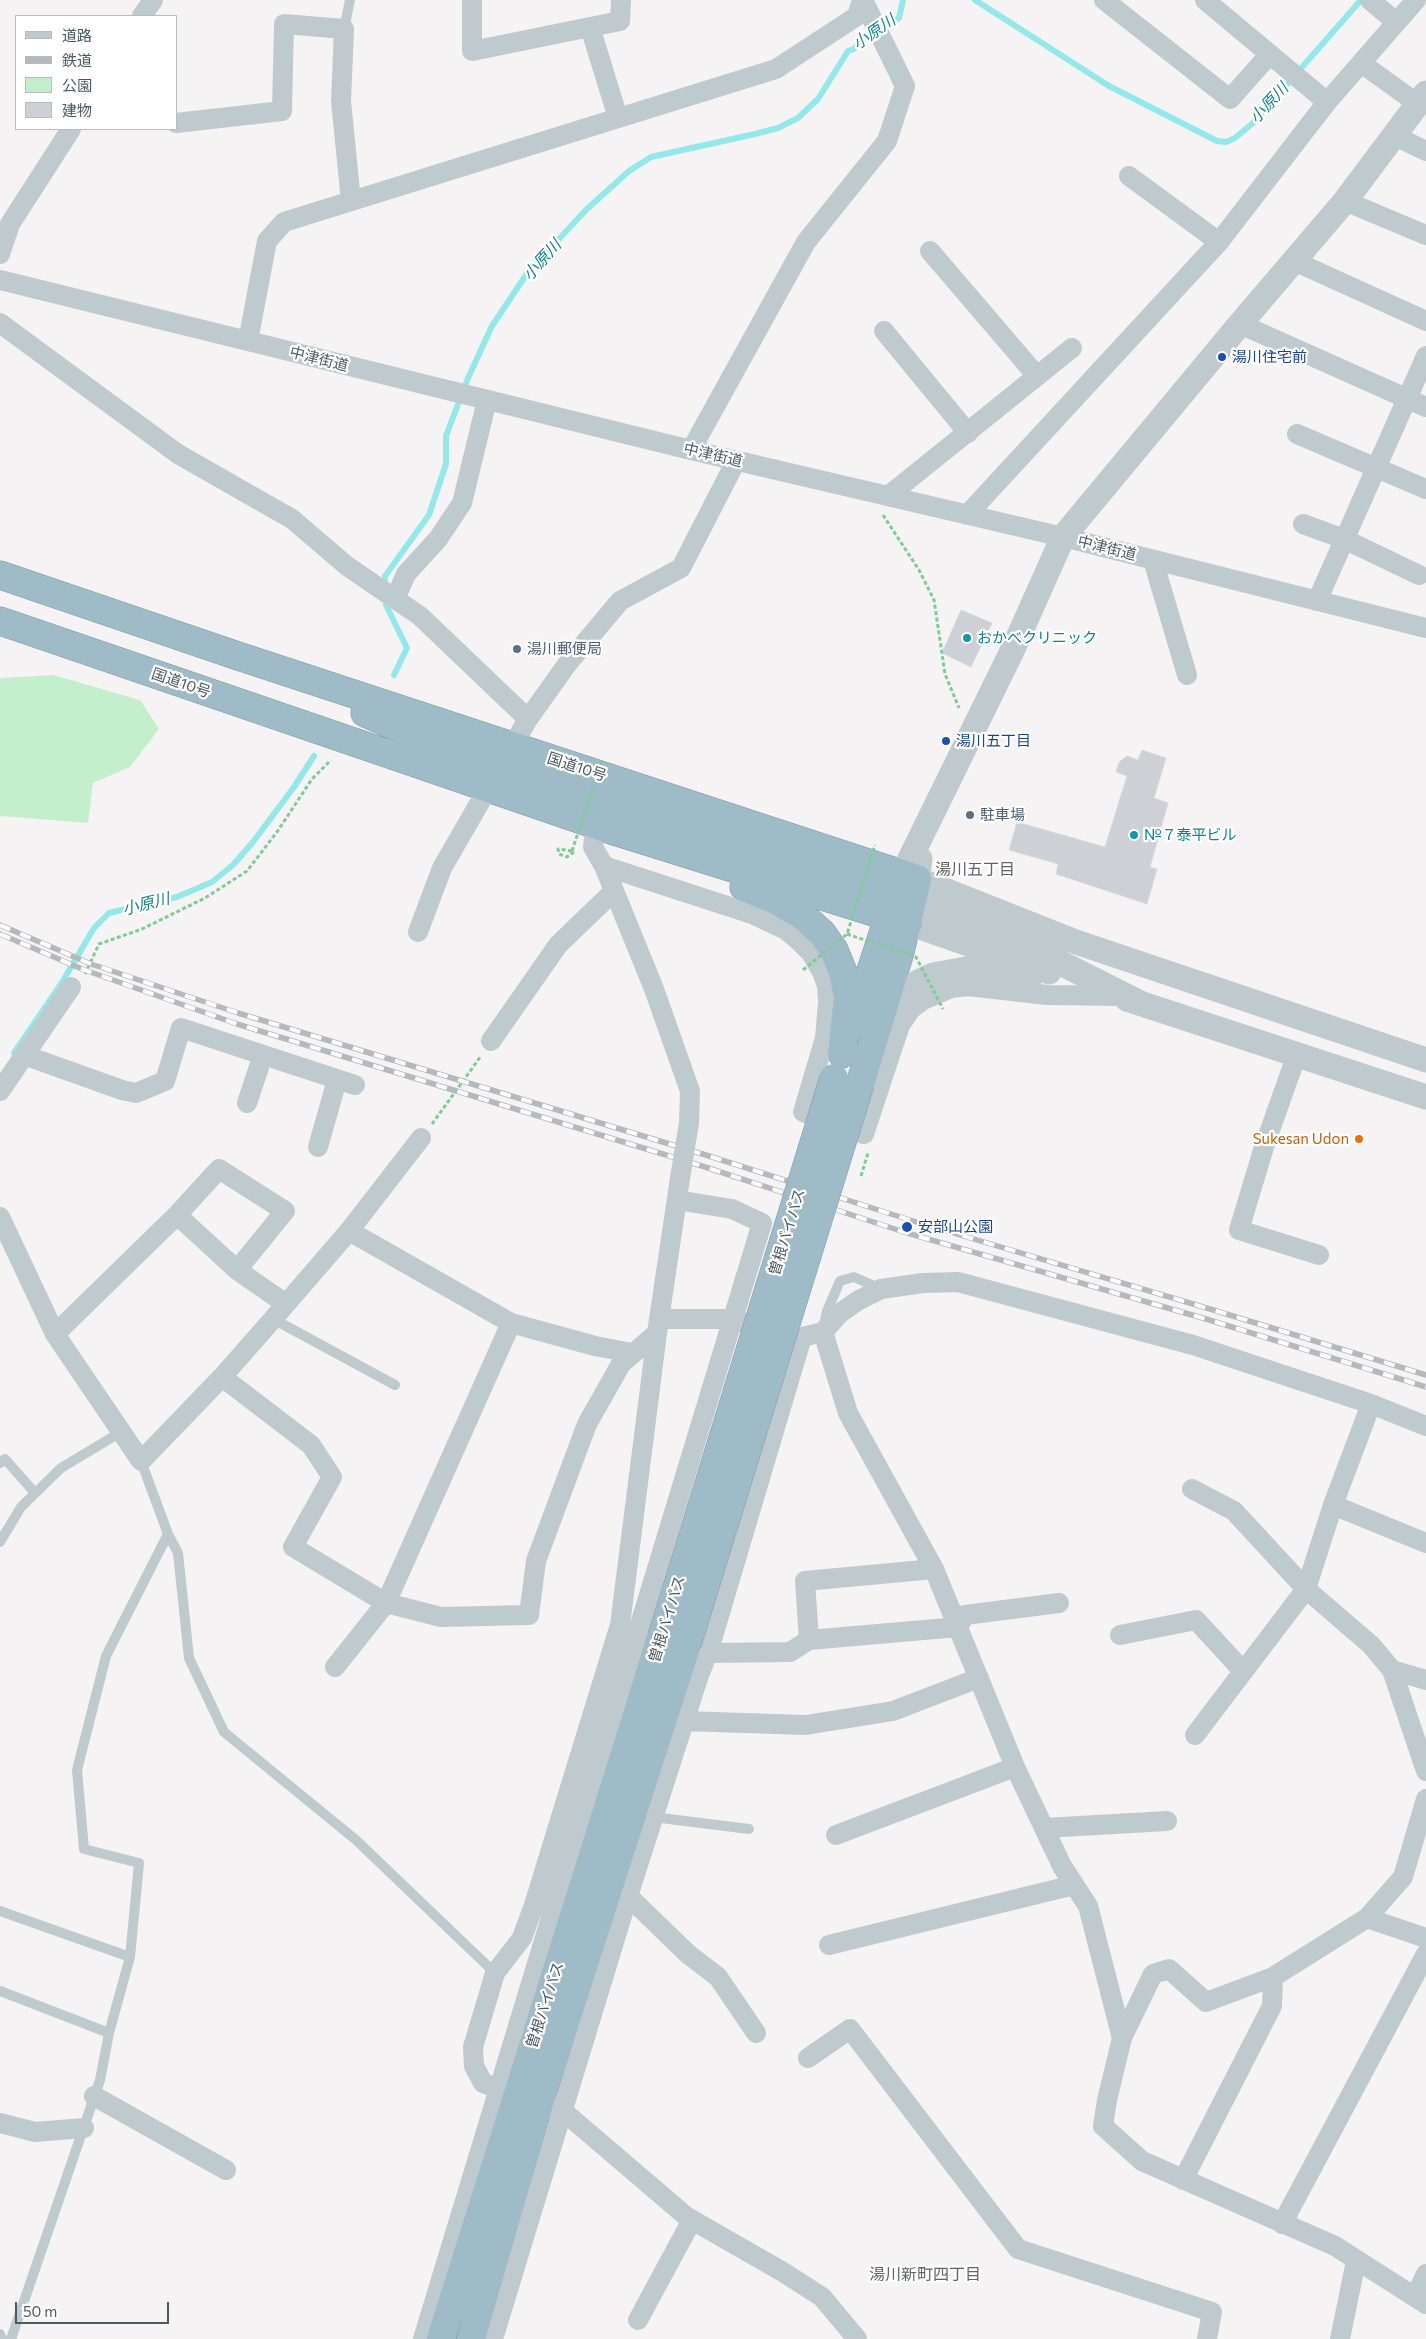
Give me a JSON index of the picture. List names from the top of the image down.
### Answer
{
  "streets": {
    "highway": ["国道10号", "曽根バイパス"],
    "street": ["中津街道"]
  },
  "crossings": [
    ["国道10号", "曽根バイパス"]
  ],
  "districts": ["湯川五丁目", "湯川新町四丁目"],
  "water": ["小原川"],
  "places": [
    "湯川住宅前",
    "おかべクリニック",
    "湯川郵便局",
    "湯川五丁目",
    "駐車場",
    "№７泰平ビル",
    "Sukesan Udon",
    "安部山公園"
  ],
  "legend": [
    "道路",
    "鉄道",
    "公園",
    "建物"
  ],
  "scale_bar": "50 m"
}
